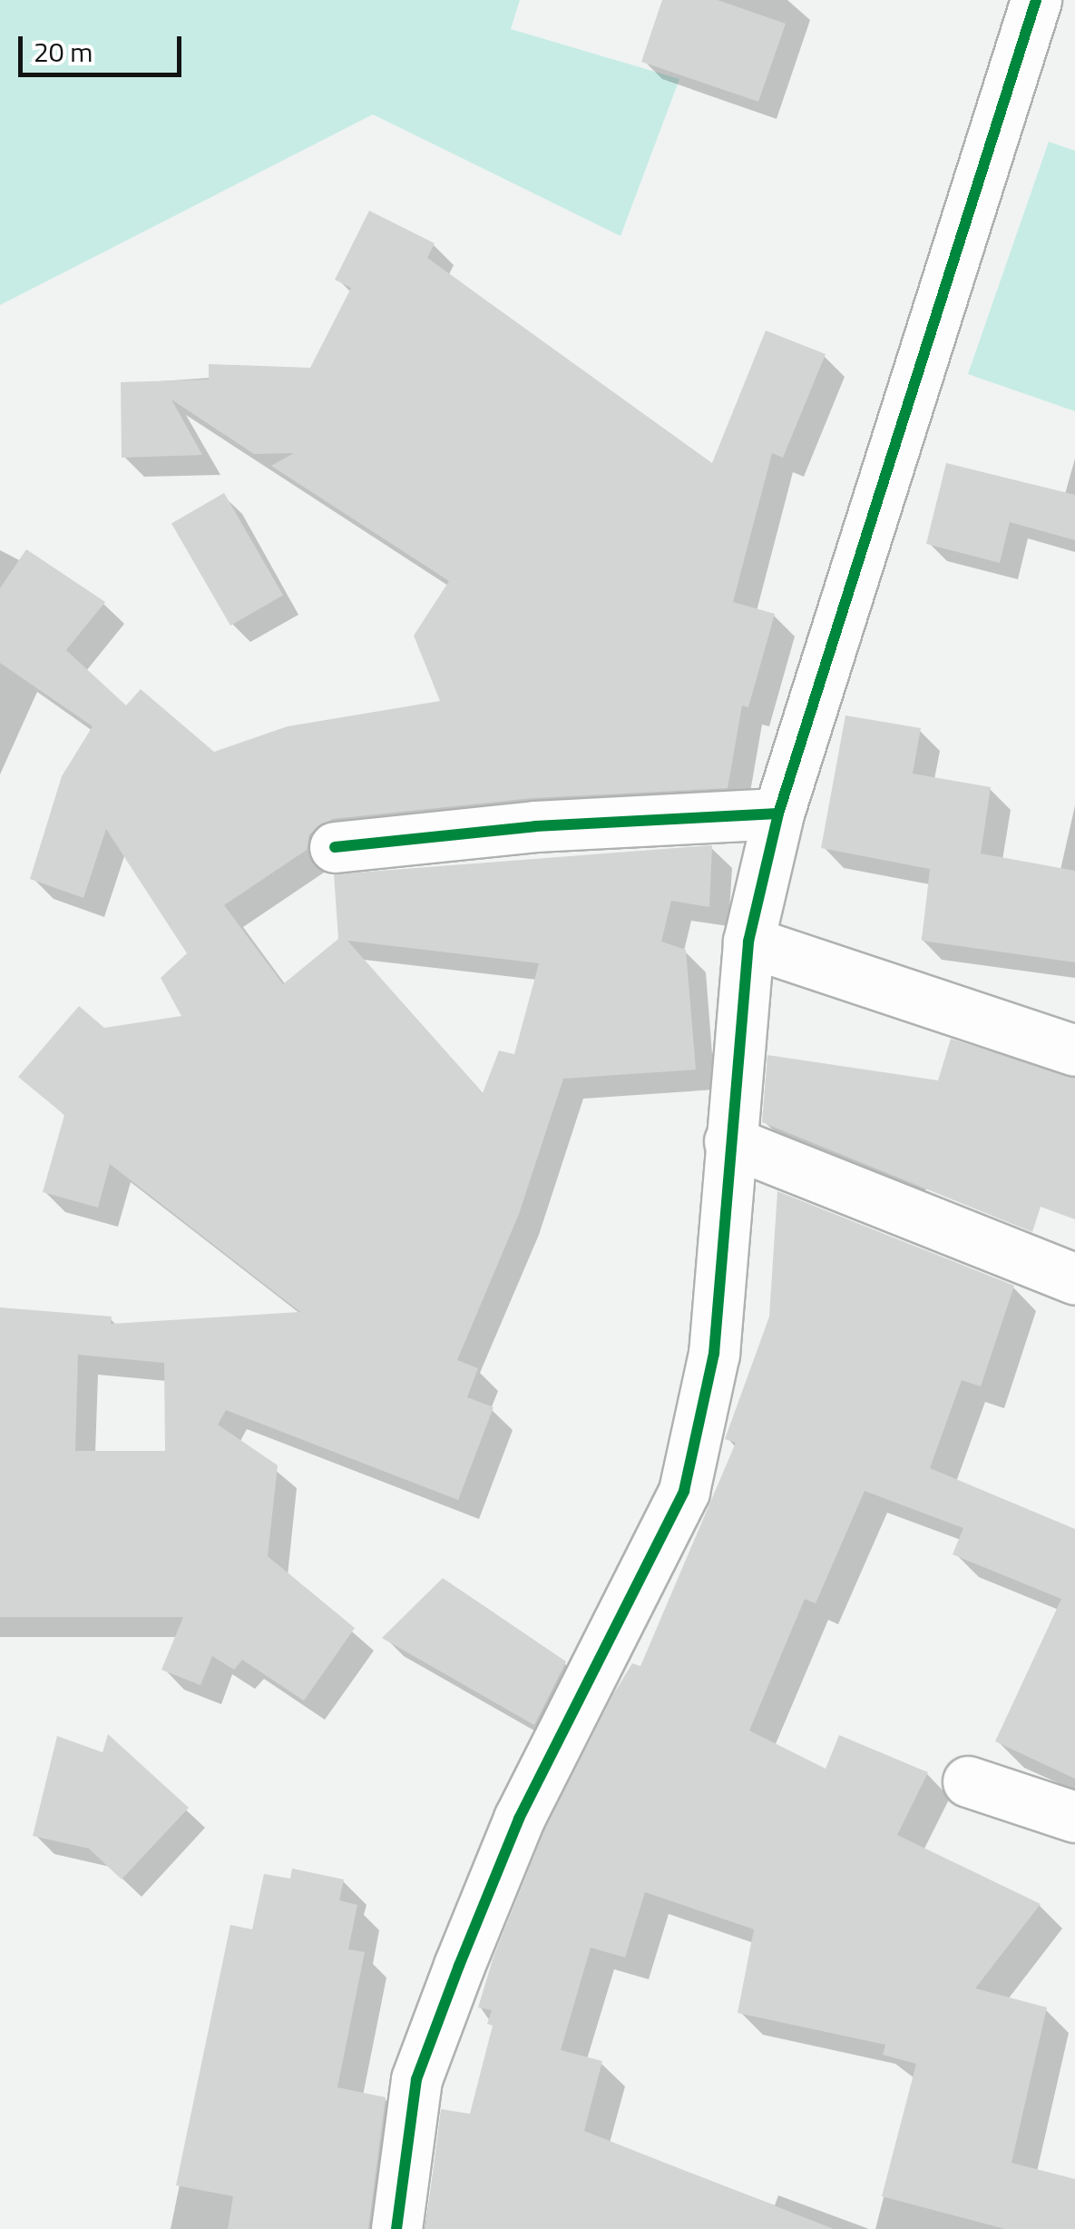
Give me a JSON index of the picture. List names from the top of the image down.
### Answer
{
  "scale_bar": "20 m"
}
